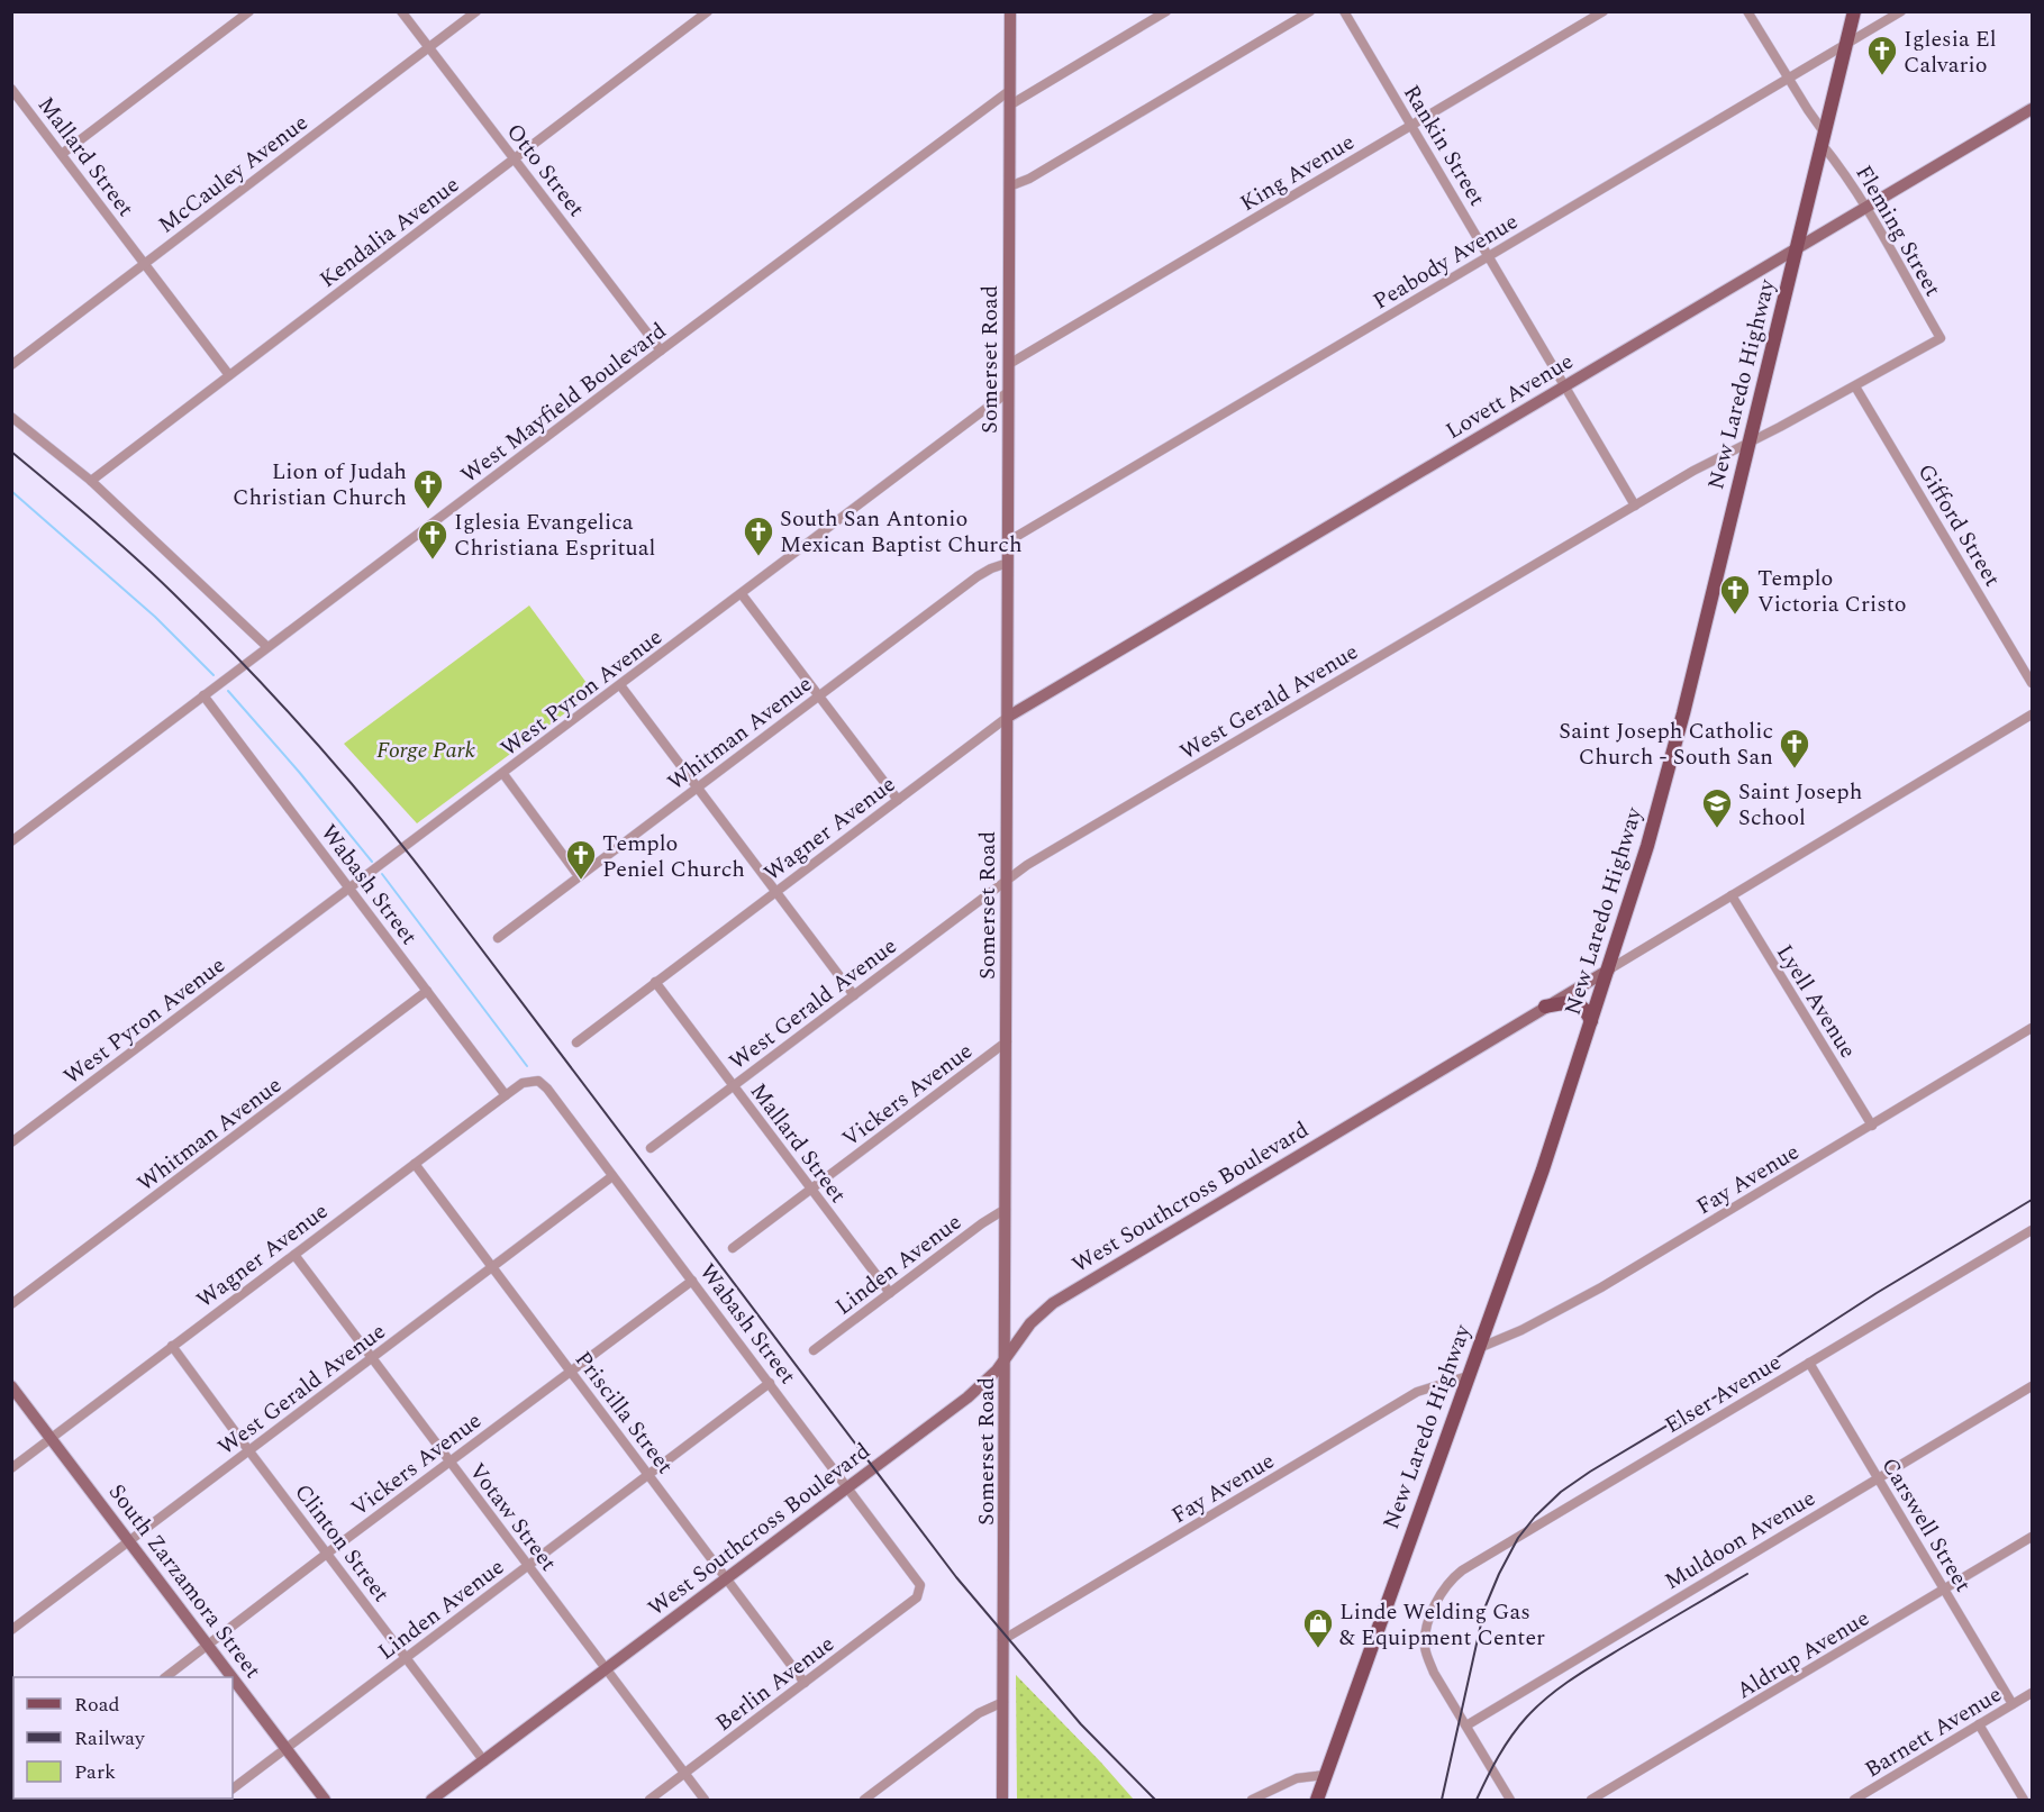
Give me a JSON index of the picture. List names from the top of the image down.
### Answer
{
  "streets": {
    "main road": [
      "Somerset Road",
      "New Laredo Highway",
      "Lovett Avenue",
      "West Southcross Boulevard",
      "South Zarzamora Street"
    ],
    "street": [
      "Rankin Street",
      "Mallard Street",
      "Otto Street",
      "King Avenue",
      "McCauley Avenue",
      "Fleming Street",
      "Kendalia Avenue",
      "Peabody Avenue",
      "West Mayfield Boulevard",
      "Gifford Street",
      "West Pyron Avenue",
      "West Gerald Avenue",
      "Whitman Avenue",
      "Wagner Avenue",
      "Wabash Street",
      "Lyell Avenue",
      "Vickers Avenue",
      "Fay Avenue",
      "Linden Avenue",
      "Elser Avenue",
      "Priscilla Street",
      "Votaw Street",
      "Carswell Street",
      "Muldoon Avenue",
      "Clinton Street",
      "Aldrup Avenue",
      "Berlin Avenue",
      "Barnett Avenue"
    ]
  },
  "crossings": [
    ["Rankin Street", "King Avenue"],
    ["Rankin Street", "Peabody Avenue"],
    ["Rankin Street", "Lovett Avenue"],
    ["Rankin Street", "West Gerald Avenue"],
    ["Mallard Street", "McCauley Avenue"],
    ["Mallard Street", "Kendalia Avenue"],
    ["Mallard Street", "West Gerald Avenue"],
    ["Mallard Street", "Wagner Avenue"],
    ["Mallard Street", "Vickers Avenue"],
    ["Mallard Street", "Linden Avenue"],
    ["Otto Street", "McCauley Avenue"],
    ["Otto Street", "Kendalia Avenue"],
    ["Otto Street", "West Mayfield Boulevard"],
    ["King Avenue", "Somerset Road"],
    ["Fleming Street", "Peabody Avenue"],
    ["Fleming Street", "New Laredo Highway"],
    ["Fleming Street", "Lovett Avenue"],
    ["Fleming Street", "West Gerald Avenue"],
    ["Peabody Avenue", "Somerset Road"],
    ["Peabody Avenue", "New Laredo Highway"],
    ["Somerset Road", "Lovett Avenue"],
    ["Somerset Road", "West Mayfield Boulevard"],
    ["Somerset Road", "West Pyron Avenue"],
    ["Somerset Road", "West Gerald Avenue"],
    ["Somerset Road", "Whitman Avenue"],
    ["Somerset Road", "Wagner Avenue"],
    ["Somerset Road", "Vickers Avenue"],
    ["Somerset Road", "Fay Avenue"],
    ["Somerset Road", "West Southcross Boulevard"],
    ["Somerset Road", "Linden Avenue"],
    ["New Laredo Highway", "Lovett Avenue"],
    ["New Laredo Highway", "West Gerald Avenue"],
    ["New Laredo Highway", "Fay Avenue"],
    ["New Laredo Highway", "West Southcross Boulevard"],
    ["Lovett Avenue", "Wagner Avenue"],
    ["West Mayfield Boulevard", "Wabash Street"],
    ["Gifford Street", "West Gerald Avenue"],
    ["West Pyron Avenue", "Wabash Street"],
    ["West Gerald Avenue", "Wabash Street"],
    ["West Gerald Avenue", "Priscilla Street"],
    ["West Gerald Avenue", "Votaw Street"],
    ["West Gerald Avenue", "Clinton Street"],
    ["West Gerald Avenue", "South Zarzamora Street"],
    ["Whitman Avenue", "Wabash Street"],
    ["Wagner Avenue", "Wabash Street"],
    ["Wagner Avenue", "Priscilla Street"],
    ["Wagner Avenue", "Votaw Street"],
    ["Wagner Avenue", "Clinton Street"],
    ["Wagner Avenue", "South Zarzamora Street"],
    ["Wabash Street", "Vickers Avenue"],
    ["Wabash Street", "West Southcross Boulevard"],
    ["Wabash Street", "Linden Avenue"],
    ["Wabash Street", "Berlin Avenue"],
    ["Lyell Avenue", "Fay Avenue"],
    ["Lyell Avenue", "West Southcross Boulevard"],
    ["Vickers Avenue", "Priscilla Street"],
    ["Vickers Avenue", "Votaw Street"],
    ["Vickers Avenue", "Clinton Street"],
    ["Vickers Avenue", "South Zarzamora Street"],
    ["West Southcross Boulevard", "Priscilla Street"],
    ["West Southcross Boulevard", "Votaw Street"],
    ["West Southcross Boulevard", "Clinton Street"],
    ["Linden Avenue", "Priscilla Street"],
    ["Linden Avenue", "Votaw Street"],
    ["Linden Avenue", "Clinton Street"],
    ["Linden Avenue", "South Zarzamora Street"],
    ["Elser Avenue", "Carswell Street"],
    ["Elser Avenue", "Muldoon Avenue"],
    ["Priscilla Street", "Berlin Avenue"],
    ["Votaw Street", "Berlin Avenue"],
    ["Carswell Street", "Muldoon Avenue"],
    ["Carswell Street", "Aldrup Avenue"],
    ["Carswell Street", "Barnett Avenue"]
  ],
  "parks": ["Forge Park"],
  "places": {
    "church": [
      "Iglesia El Calvario",
      "Lion of Judah Christian Church",
      "South San Antonio Mexican Baptist Church",
      "Iglesia Evangelica Christiana Espritual",
      "Templo Victoria Cristo",
      "Saint Joseph Catholic Church - South San",
      "Templo Peniel Church"
    ],
    "school or university": ["Saint Joseph School"],
    "shop": ["Linde Welding Gas & Equipment Center"]
  },
  "legend": ["Road", "Railway", "Park"]
}
